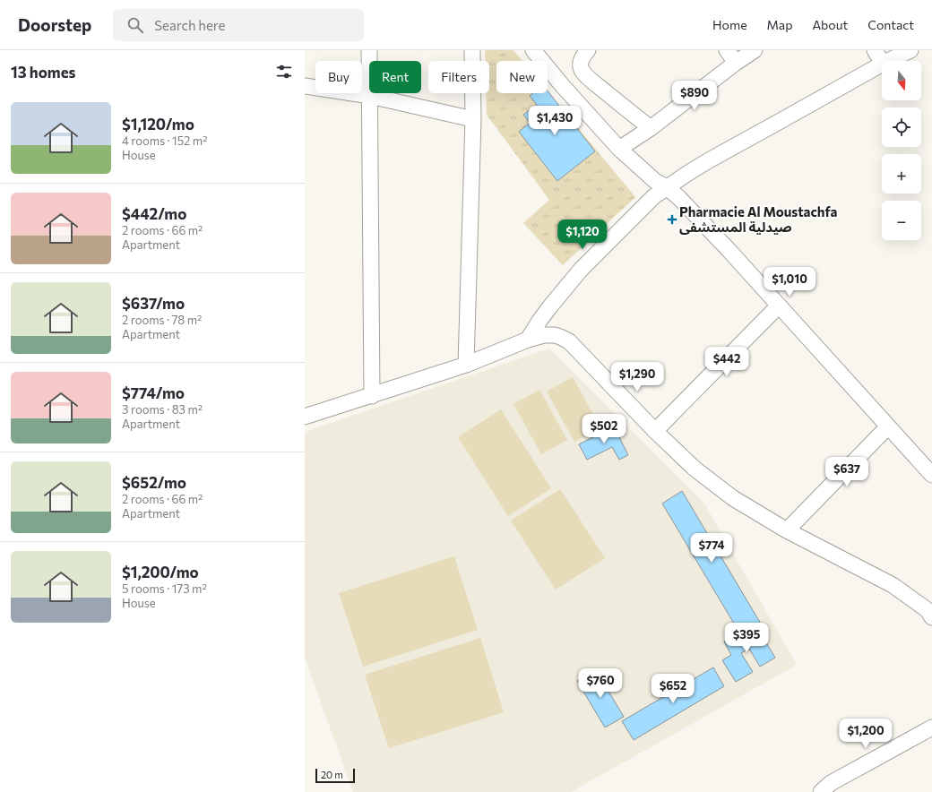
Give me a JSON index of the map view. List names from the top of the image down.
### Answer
{
  "places": {
    "health": ["Pharmacie Al Moustachfa صيدلية المستشفى"]
  },
  "scale_bar": "20 m",
  "north": "bottom",
  "page": {
    "header": "Doorstep",
    "search": "Search here",
    "nav": [
      "Home",
      "Map",
      "About",
      "Contact"
    ],
    "heading": "13 homes",
    "map_buttons": ["+", "−"],
    "chip": [
      "Buy",
      "Rent",
      "Filters",
      "New"
    ],
    "price": [
      "$890",
      "$1,430",
      "$1,120",
      "$1,010",
      "$442",
      "$1,290",
      "$502",
      "$637",
      "$774",
      "$395",
      "$760",
      "$652",
      "$1,200"
    ],
    "list": [
      {
        "name": "$1,120/mo",
        "note": "4 rooms · 152 m² · House"
      },
      {
        "name": "$442/mo",
        "note": "2 rooms · 66 m² · Apartment"
      },
      {
        "name": "$637/mo",
        "note": "2 rooms · 78 m² · Apartment"
      },
      {
        "name": "$774/mo",
        "note": "3 rooms · 83 m² · Apartment"
      },
      {
        "name": "$652/mo",
        "note": "2 rooms · 66 m² · Apartment"
      },
      {
        "name": "$1,200/mo",
        "note": "5 rooms · 173 m² · House"
      }
    ],
    "scale": "20 m"
  }
}
